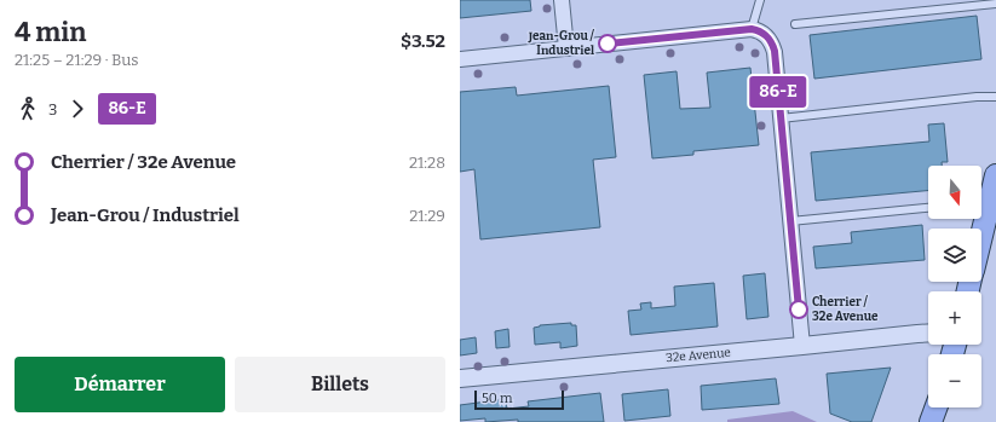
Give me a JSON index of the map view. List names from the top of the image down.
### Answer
{
  "streets": {
    "street": ["32e Avenue"]
  },
  "places": ["Jean-Grou / Industriel", "Cherrier / 32e Avenue"],
  "lines": ["bus line 86-E"],
  "scale_bar": "50 m",
  "north": "bottom",
  "page": {
    "heading": ["4 min", "21:25 – 21:29 · Bus", "$3.52"],
    "on_map": "86-E",
    "legs": ["3", "86-E"],
    "list": [
      {
        "name": "Cherrier / 32e Avenue",
        "value": "21:28"
      },
      {
        "name": "Jean-Grou / Industriel",
        "value": "21:29"
      }
    ],
    "map_buttons": ["+", "−"],
    "buttons": ["Démarrer", "Billets"],
    "scale": "50 m"
  }
}
